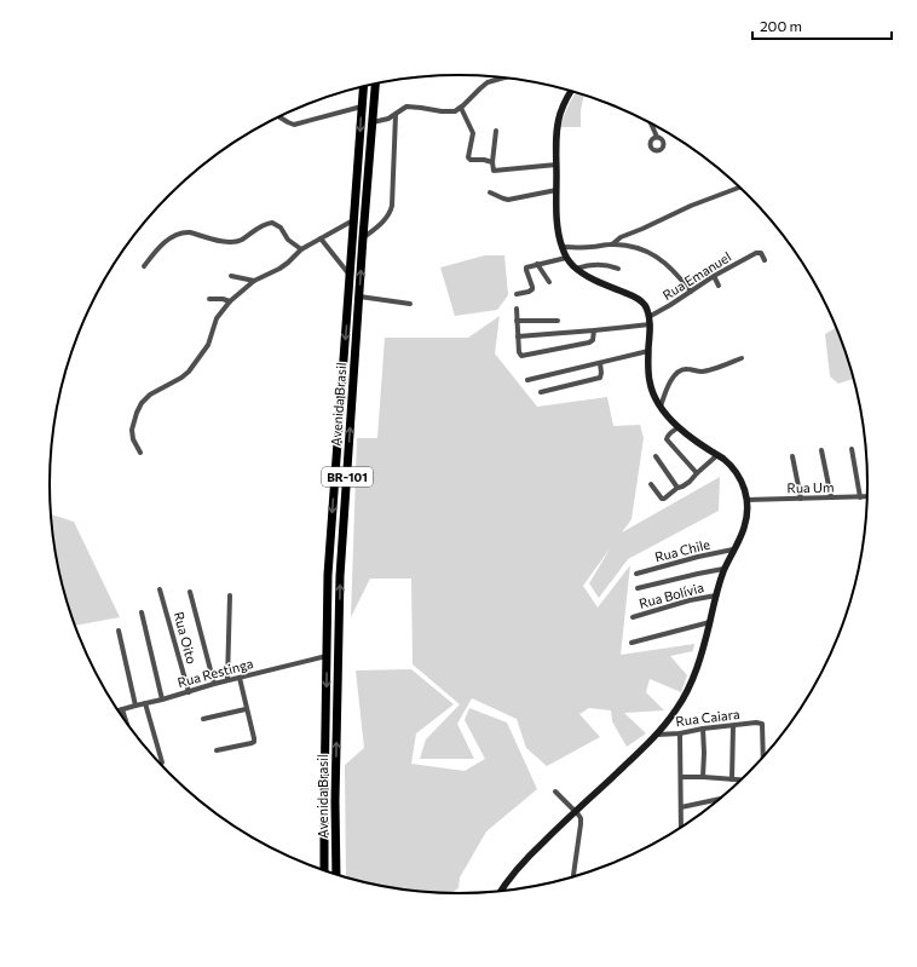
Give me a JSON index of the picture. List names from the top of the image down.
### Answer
{
  "streets": {
    "highway": ["Avenida Brasil", "BR-101"],
    "street": [
      "Rua Emanuel",
      "Rua Um",
      "Rua Chile",
      "Rua Bolívia",
      "Rua Oito",
      "Rua Restinga",
      "Rua Caiara"
    ]
  },
  "crossings": [
    ["Avenida Brasil", "Rua Restinga"],
    ["Rua Oito", "Rua Restinga"]
  ],
  "scale_bar": "200 m"
}
